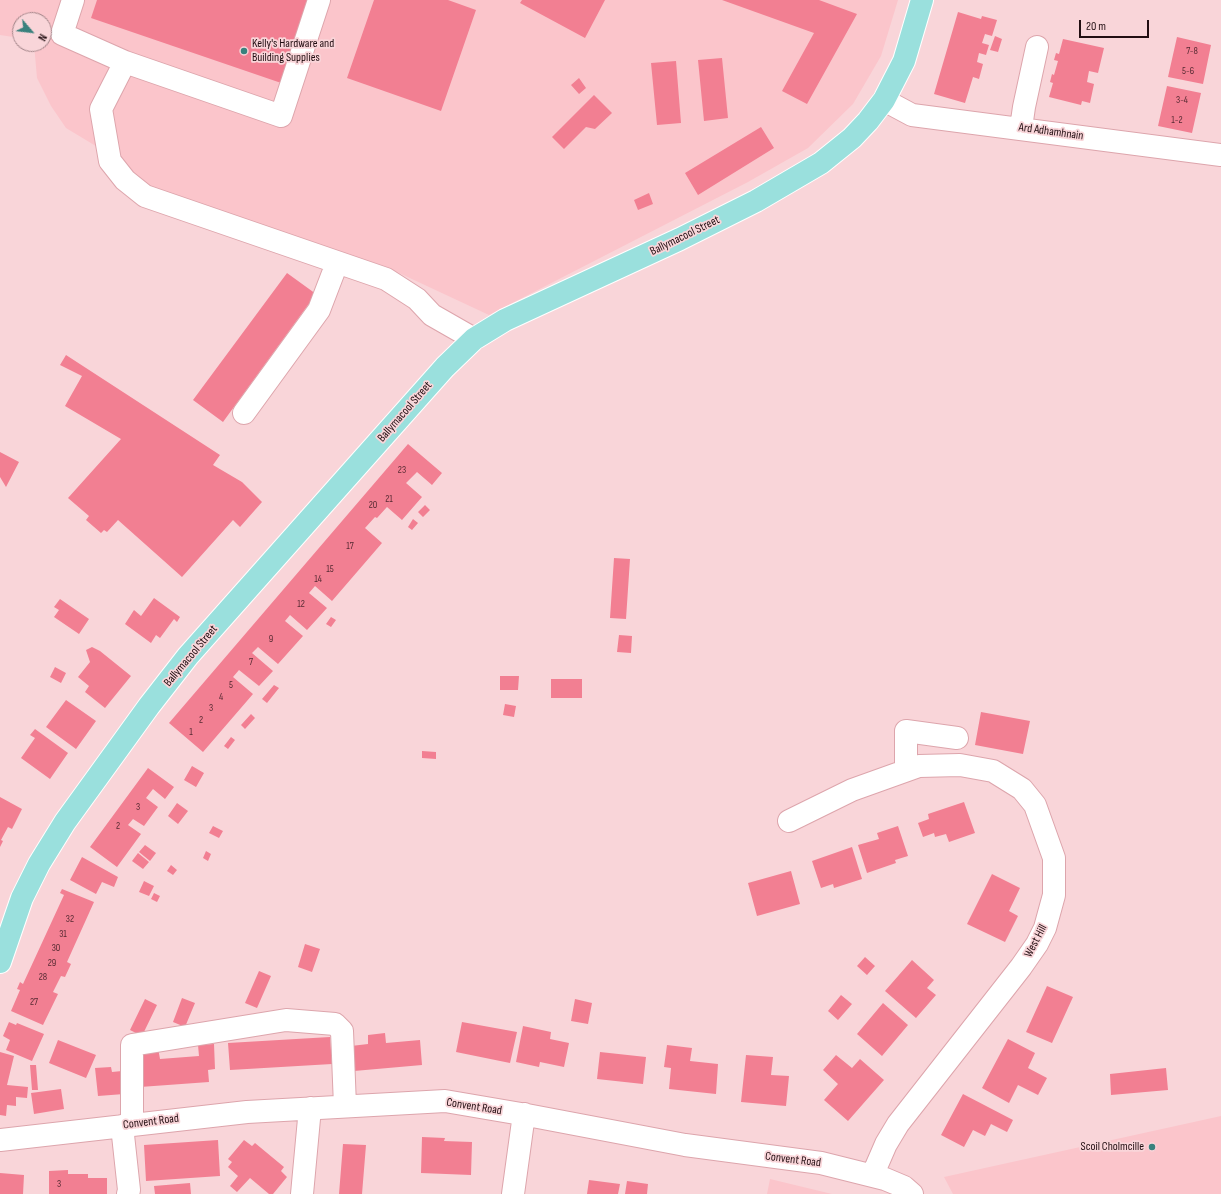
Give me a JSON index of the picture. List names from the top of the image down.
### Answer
{
  "streets": {
    "main road": ["Ballymacool Street"],
    "street": ["Ard Adhamhnain", "West Hill", "Convent Road"]
  },
  "crossings": [
    ["Ard Adhamhnain", "Ballymacool Street"],
    ["West Hill", "Convent Road"]
  ],
  "places": ["Kelly's Hardware and Building Supplies", "Scoil Cholmcille"],
  "house_numbers": [
    "7-8",
    "5-6",
    "3-4",
    "1-2",
    "23",
    "21",
    "20",
    "17",
    "15",
    "14",
    "12",
    "9",
    "7",
    "5",
    "4",
    "3",
    "2",
    "1",
    "3",
    "2",
    "32",
    "31",
    "30",
    "29",
    "28",
    "27",
    "3"
  ],
  "scale_bar": "20 m",
  "north": "bottom right"
}
